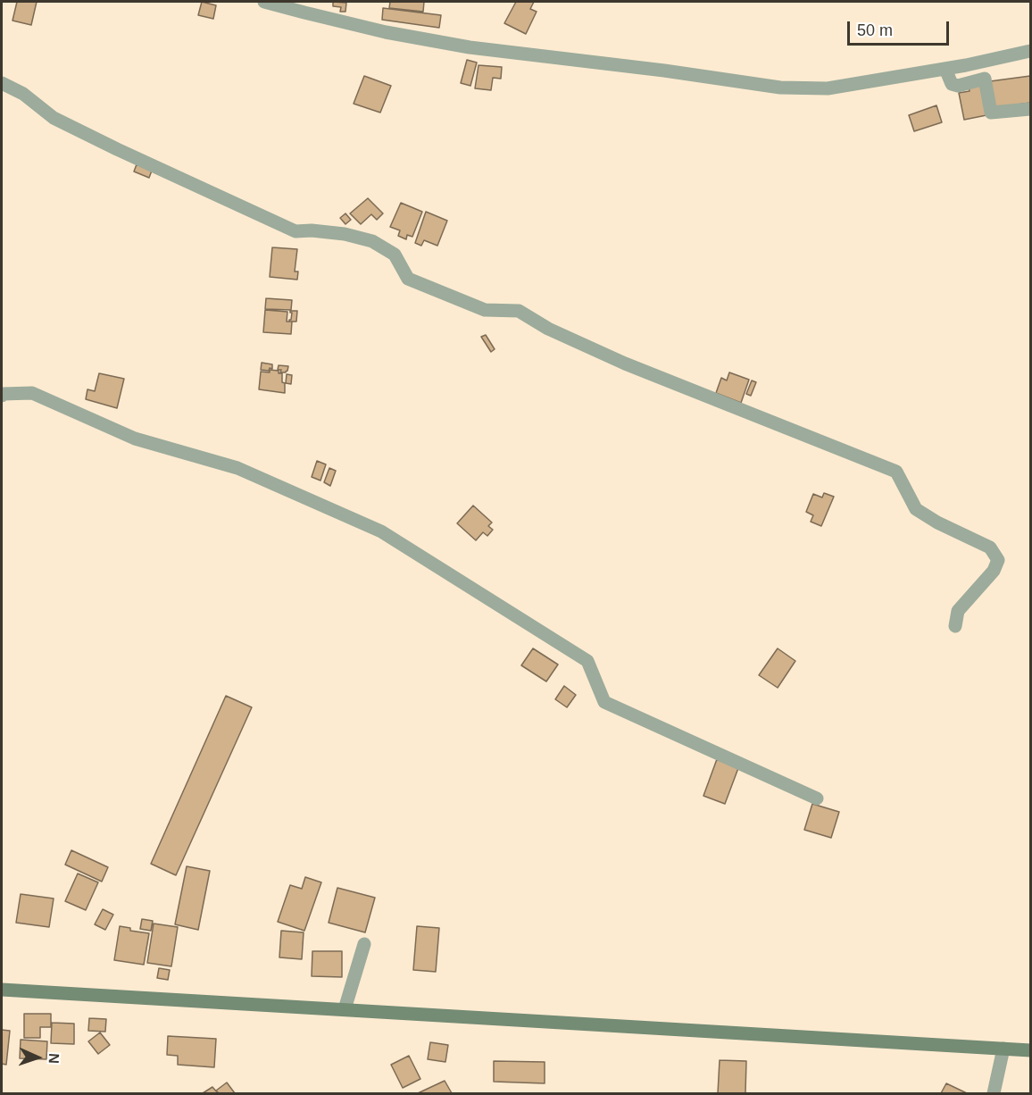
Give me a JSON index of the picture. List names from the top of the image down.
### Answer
{
  "scale_bar": "50 m",
  "north": "right"
}
